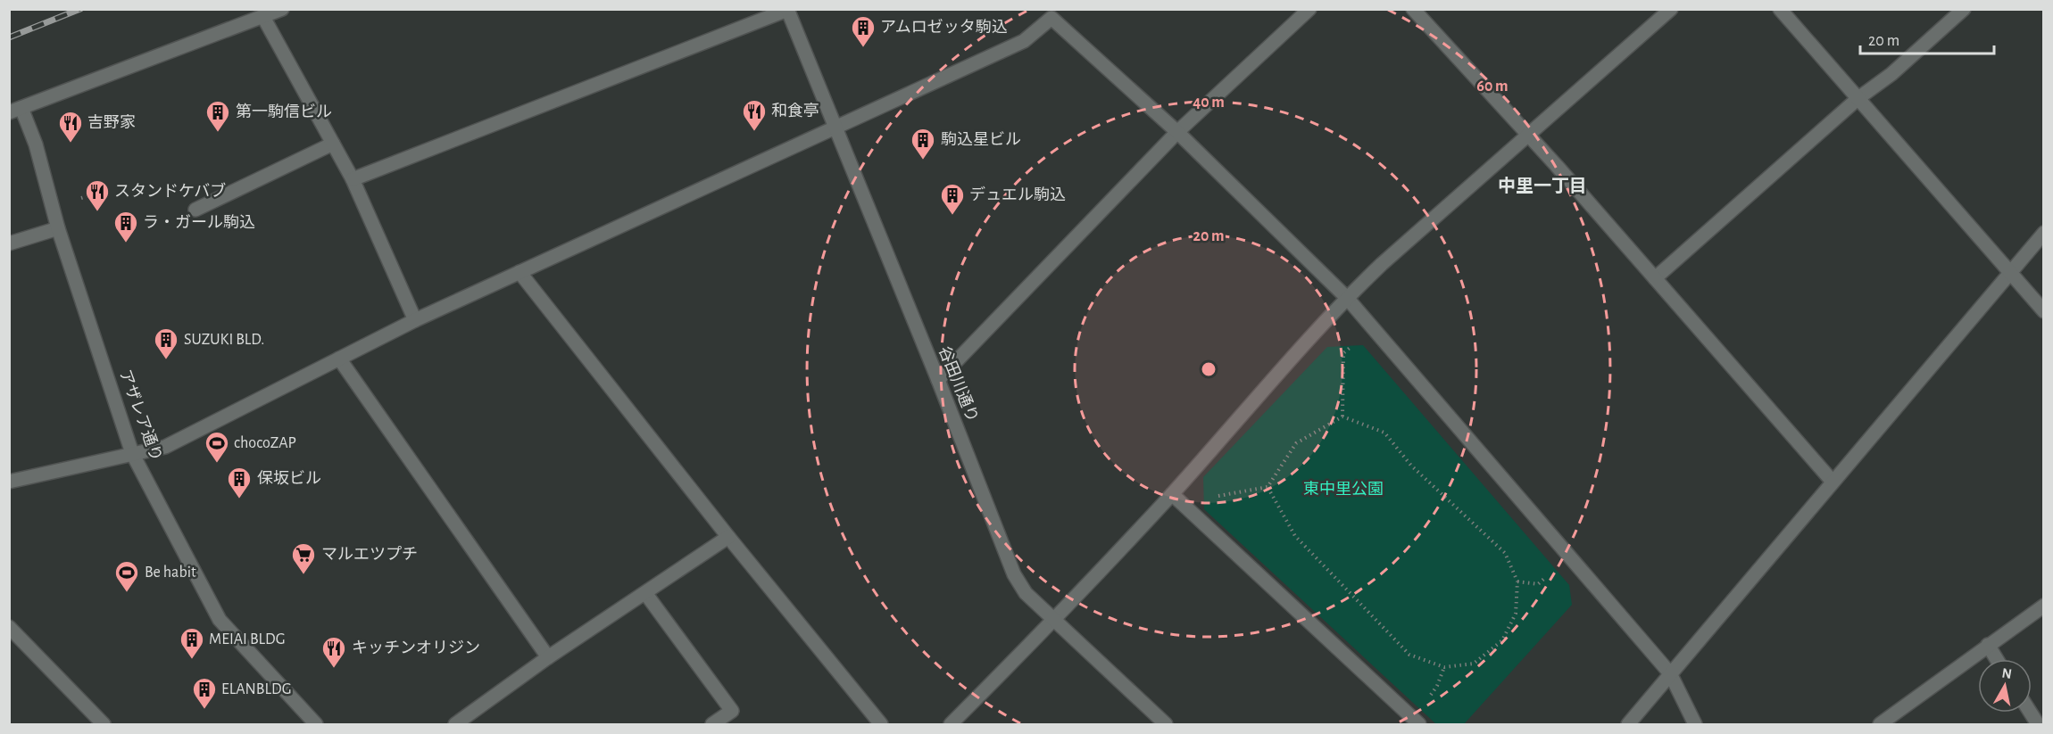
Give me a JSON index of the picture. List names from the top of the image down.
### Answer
{
  "streets": {
    "street": ["谷田川通り", "アザレア通り"]
  },
  "districts": ["中里一丁目"],
  "parks": ["東中里公園"],
  "places": {
    "building": [
      "アムロゼッタ駒込",
      "第一駒信ビル",
      "駒込星ビル",
      "デュエル駒込",
      "ラ・ガール駒込",
      "SUZUKI BLD.",
      "保坂ビル",
      "MEIAI BLDG",
      "ELANBLDG"
    ],
    "restaurant": [
      "和食亭",
      "吉野家",
      "スタンドケバブ",
      "キッチンオリジン"
    ],
    "sports": ["chocoZAP", "Be habit"],
    "supermarket": ["マルエツプチ"]
  },
  "scale_bar": "20 m",
  "north": "top",
  "rings": ["60 m", "40 m", "20 m"]
}
